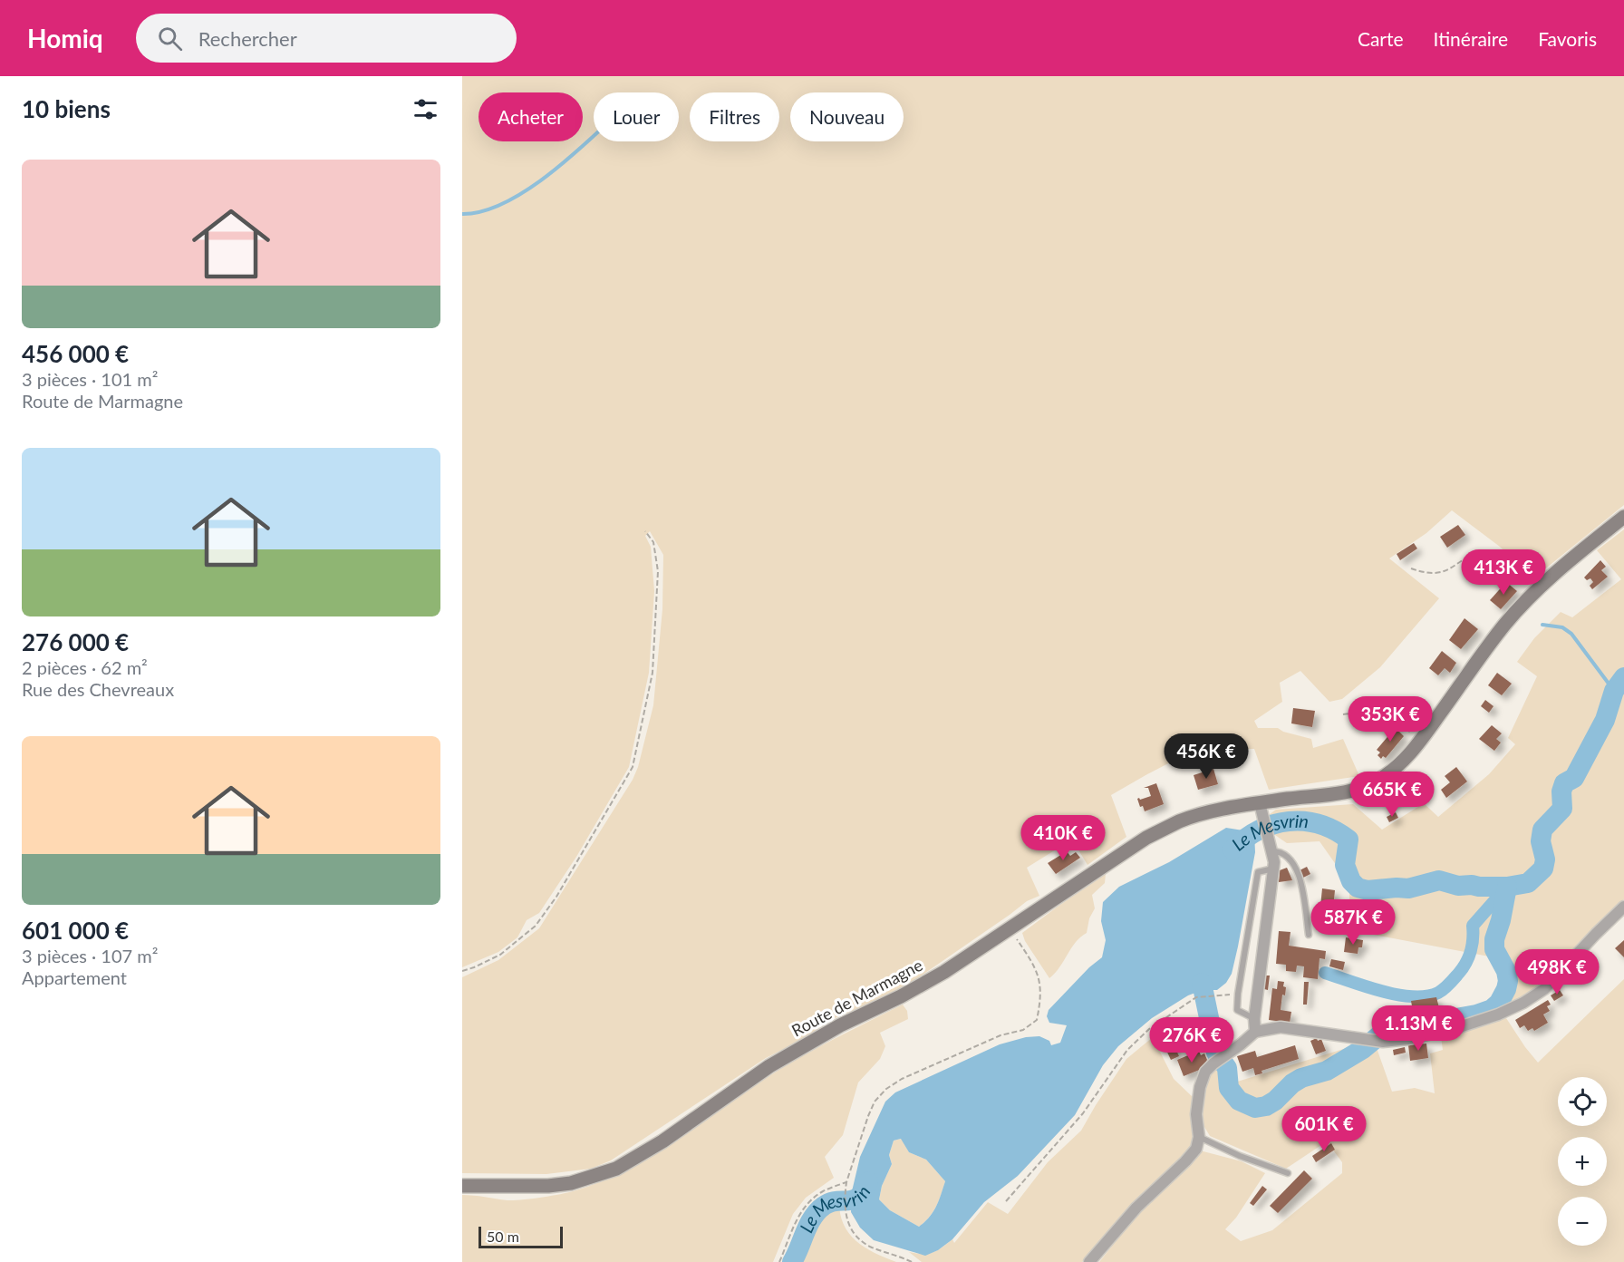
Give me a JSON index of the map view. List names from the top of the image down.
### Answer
{
  "streets": {
    "main road": ["Route de Marmagne"]
  },
  "water": ["Le Mesvrin"],
  "scale_bar": "50 m",
  "page": {
    "header": "Homiq",
    "search": "Rechercher",
    "nav": ["Carte", "Itinéraire", "Favoris"],
    "heading": "10 biens",
    "chip": [
      "Acheter",
      "Louer",
      "Filtres",
      "Nouveau"
    ],
    "list": [
      {
        "name": "456 000 €",
        "note": "3 pièces · 101 m² · Route de Marmagne"
      },
      {
        "name": "276 000 €",
        "note": "2 pièces · 62 m² · Rue des Chevreaux"
      },
      {
        "name": "601 000 €",
        "note": "3 pièces · 107 m² · Appartement"
      }
    ],
    "price": [
      "413K €",
      "353K €",
      "456K €",
      "665K €",
      "410K €",
      "587K €",
      "498K €",
      "1.13M €",
      "276K €",
      "601K €"
    ],
    "map_buttons": ["+", "−"],
    "scale": "50 m"
  }
}
